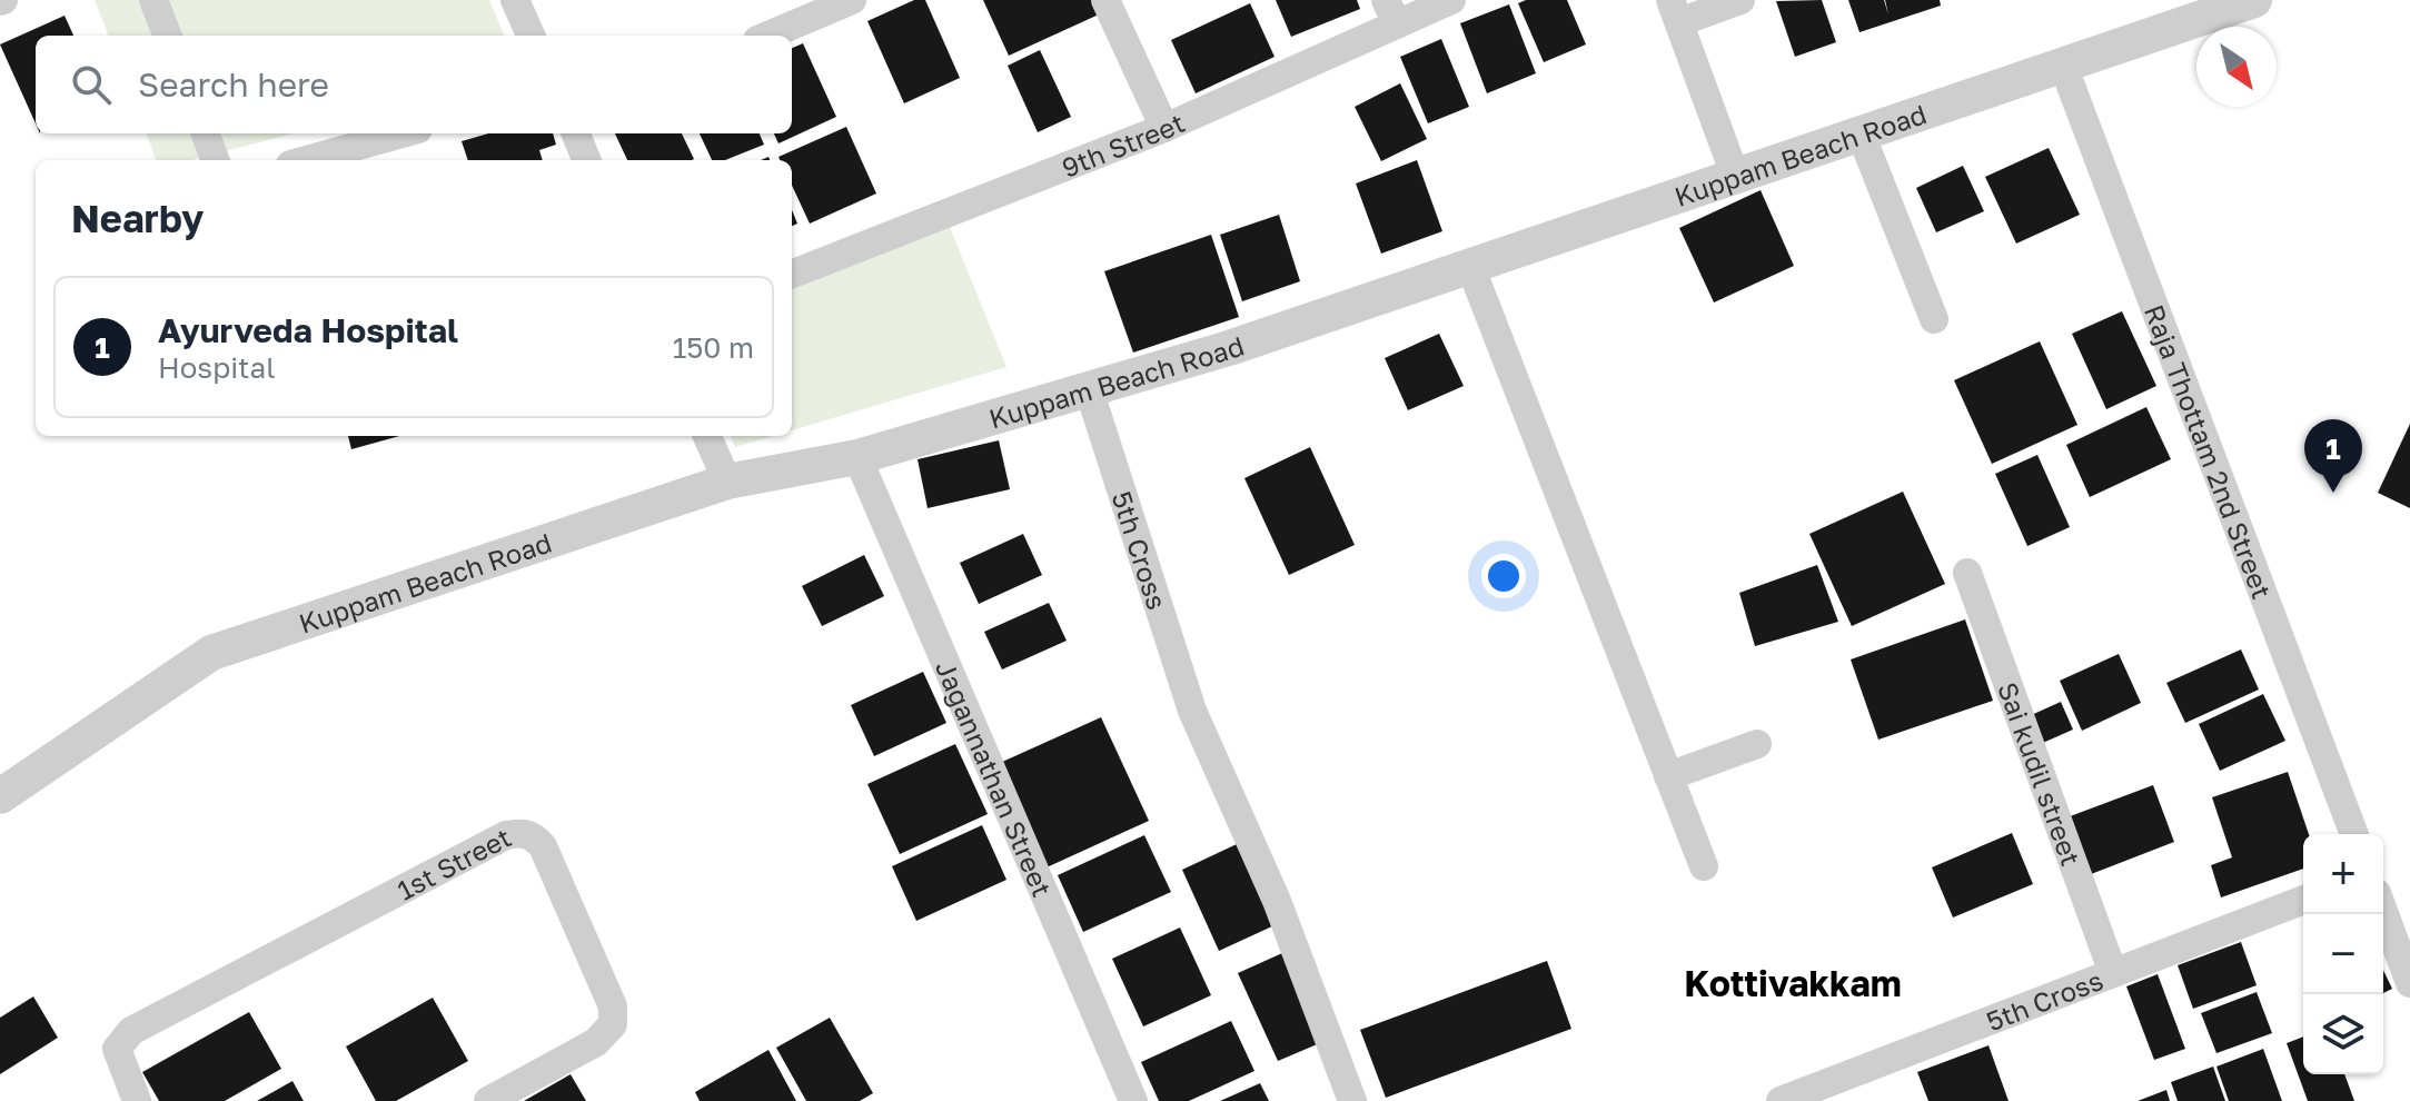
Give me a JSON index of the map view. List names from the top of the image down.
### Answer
{
  "streets": {
    "street": [
      "9th Street",
      "Kuppam Beach Road",
      "Raja Thottam 2nd Street",
      "5th Cross",
      "Sai kudil street",
      "Jagannathan Street",
      "1st Street"
    ]
  },
  "crossings": [
    ["Kuppam Beach Road", "Raja Thottam 2nd Street"],
    ["Kuppam Beach Road", "5th Cross"],
    ["Kuppam Beach Road", "Jagannathan Street"],
    ["5th Cross", "Sai kudil street"]
  ],
  "districts": ["Kottivakkam"],
  "north": "bottom right",
  "page": {
    "search": "Search here",
    "heading": "Nearby",
    "list": [
      {
        "mark": "1",
        "name": "Ayurveda Hospital",
        "note": "Hospital",
        "value": "150 m"
      }
    ],
    "pins": "1",
    "map_buttons": ["+", "−"]
  }
}
